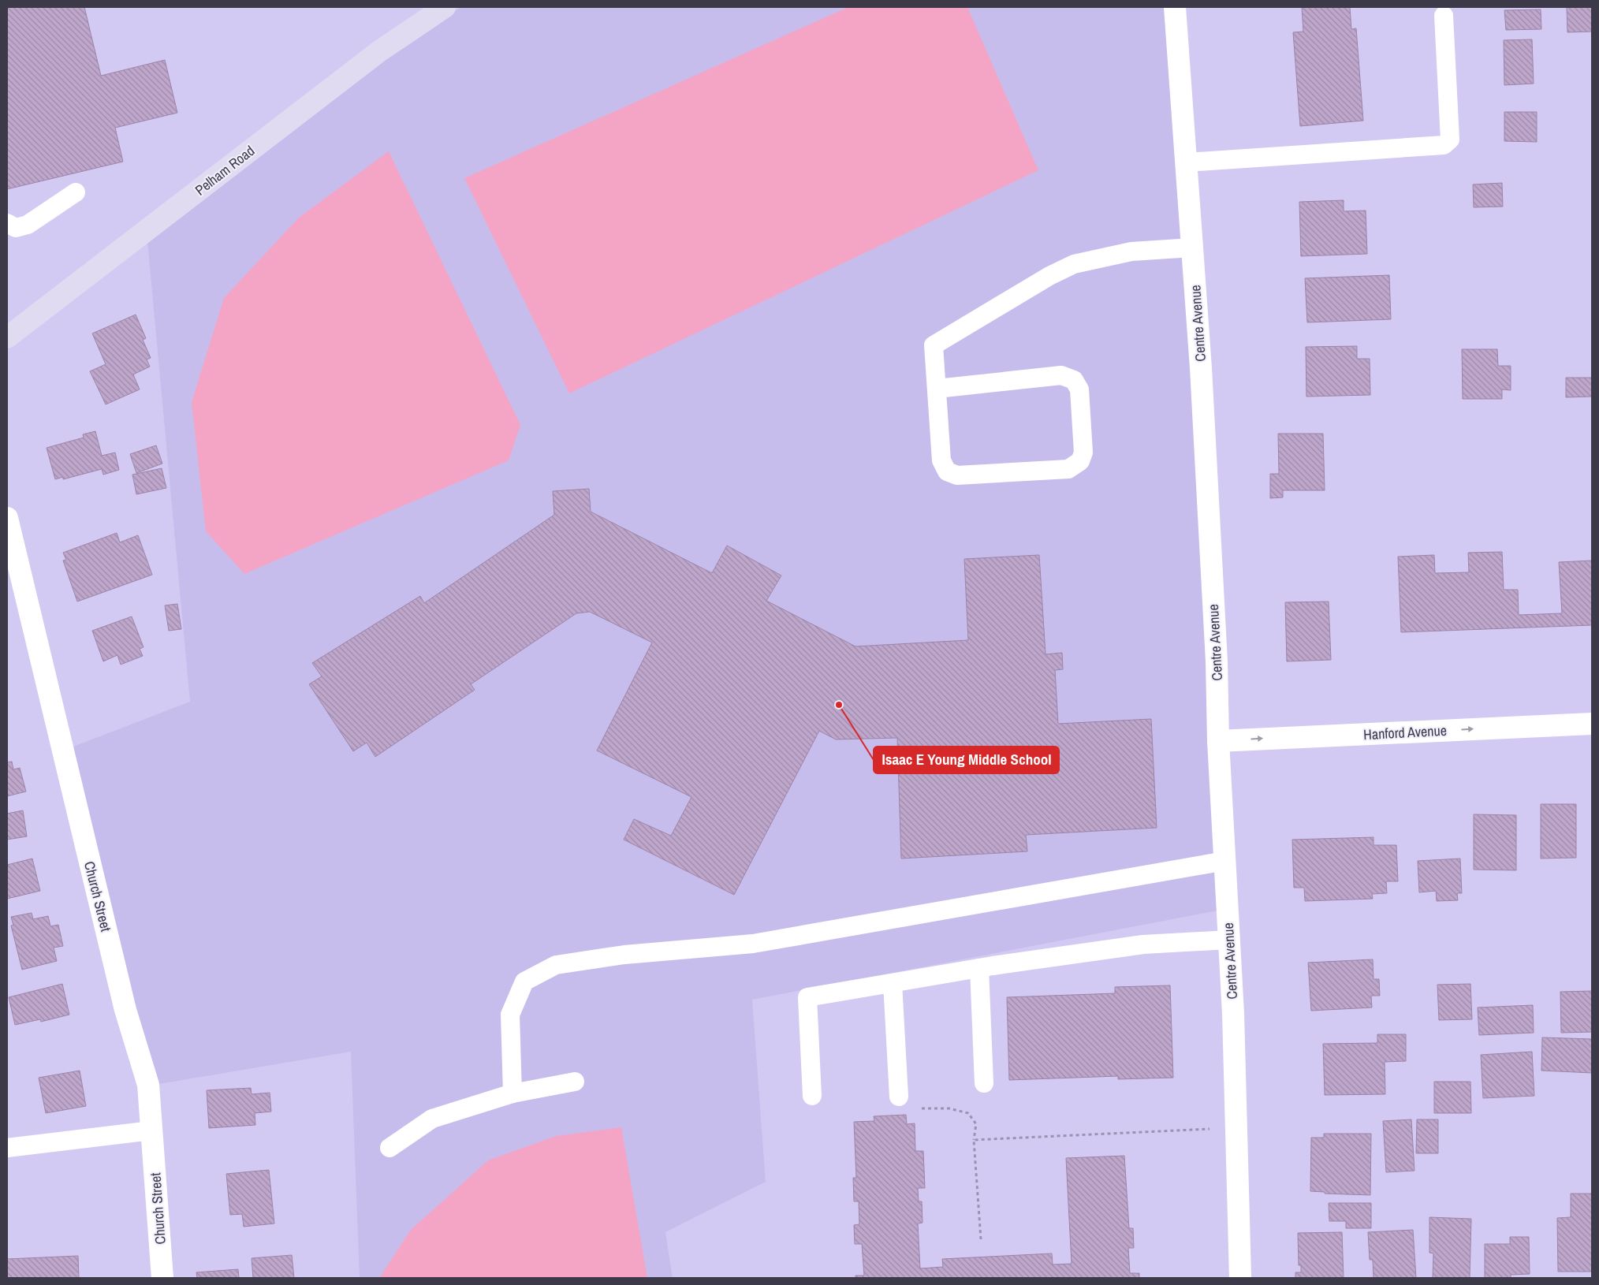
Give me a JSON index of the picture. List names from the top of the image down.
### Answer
{
  "streets": {
    "main road": ["Pelham Road"],
    "street": ["Centre Avenue", "Hanford Avenue", "Church Street"]
  },
  "crossings": [
    ["Centre Avenue", "Hanford Avenue"]
  ],
  "one_way": ["Hanford Avenue"],
  "places": ["Isaac E Young Middle School"]
}
